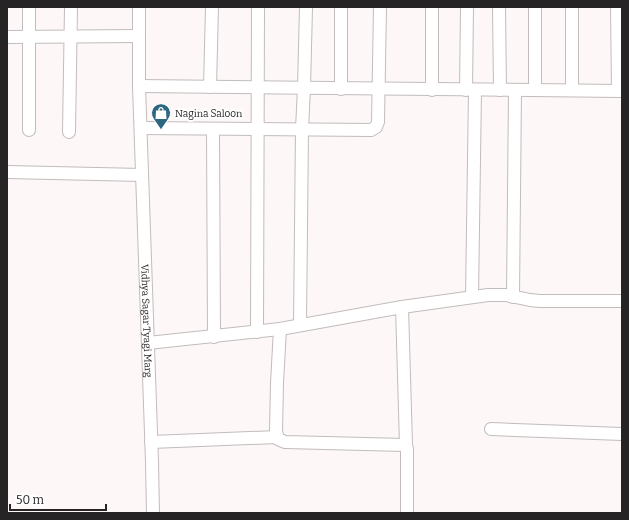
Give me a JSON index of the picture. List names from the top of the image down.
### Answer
{
  "streets": {
    "street": ["Vidhya Sagar Tyagi Marg"]
  },
  "places": {
    "shop": ["Nagina Saloon"]
  },
  "scale_bar": "50 m"
}
